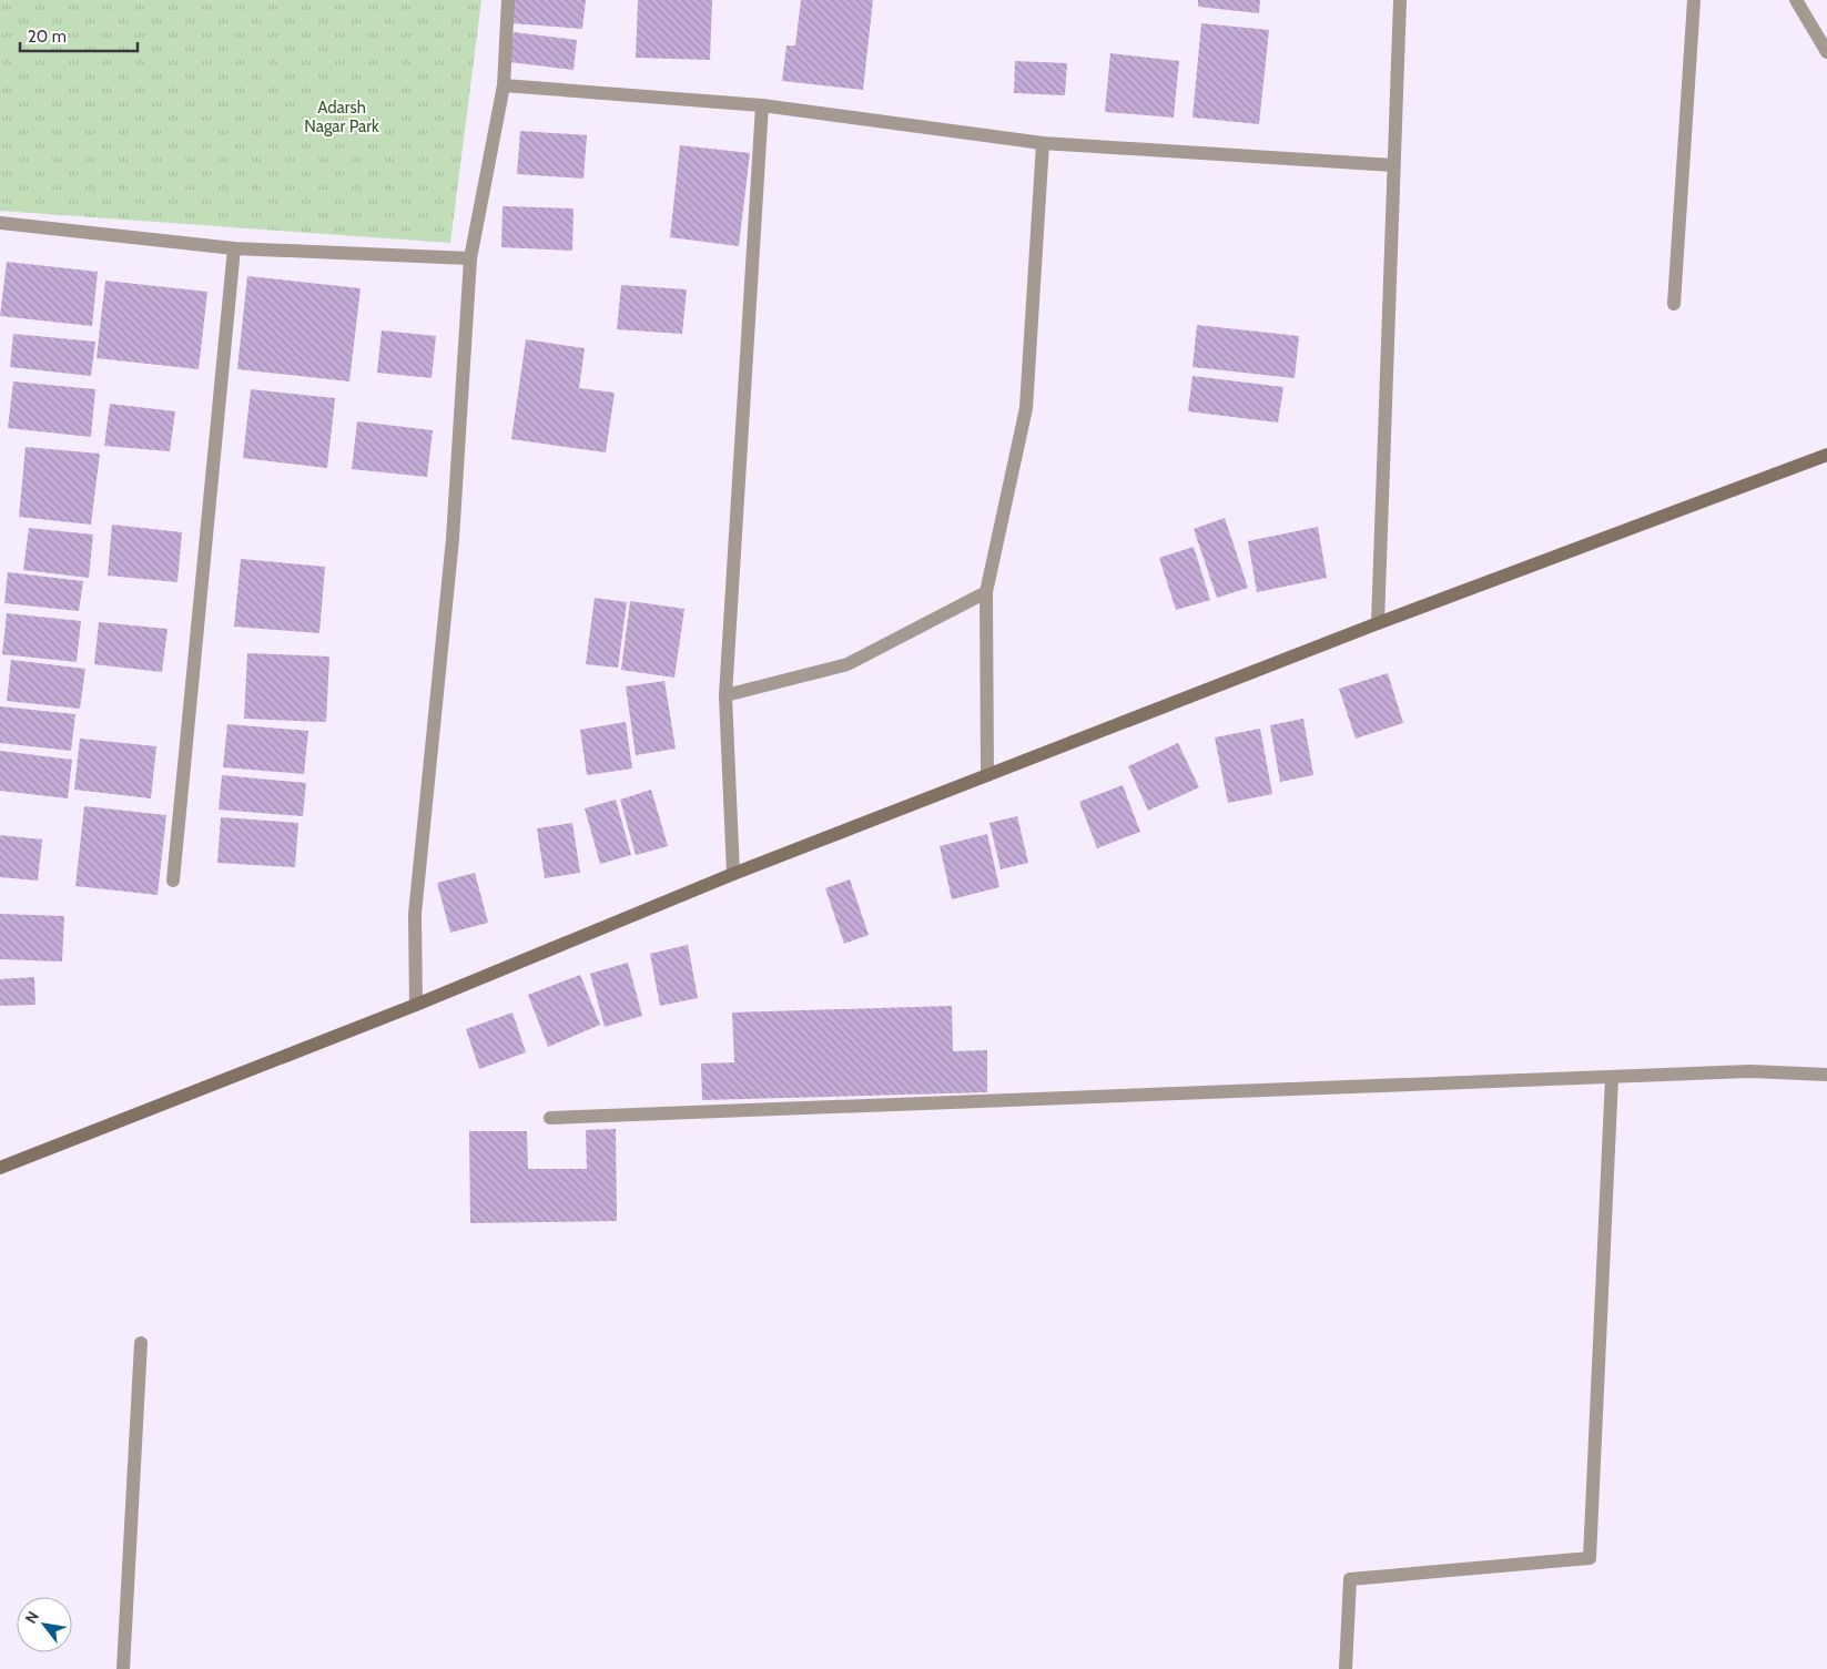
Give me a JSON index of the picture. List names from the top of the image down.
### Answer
{
  "parks": ["Adarsh Nagar Park"],
  "scale_bar": "20 m",
  "north": "top left"
}
